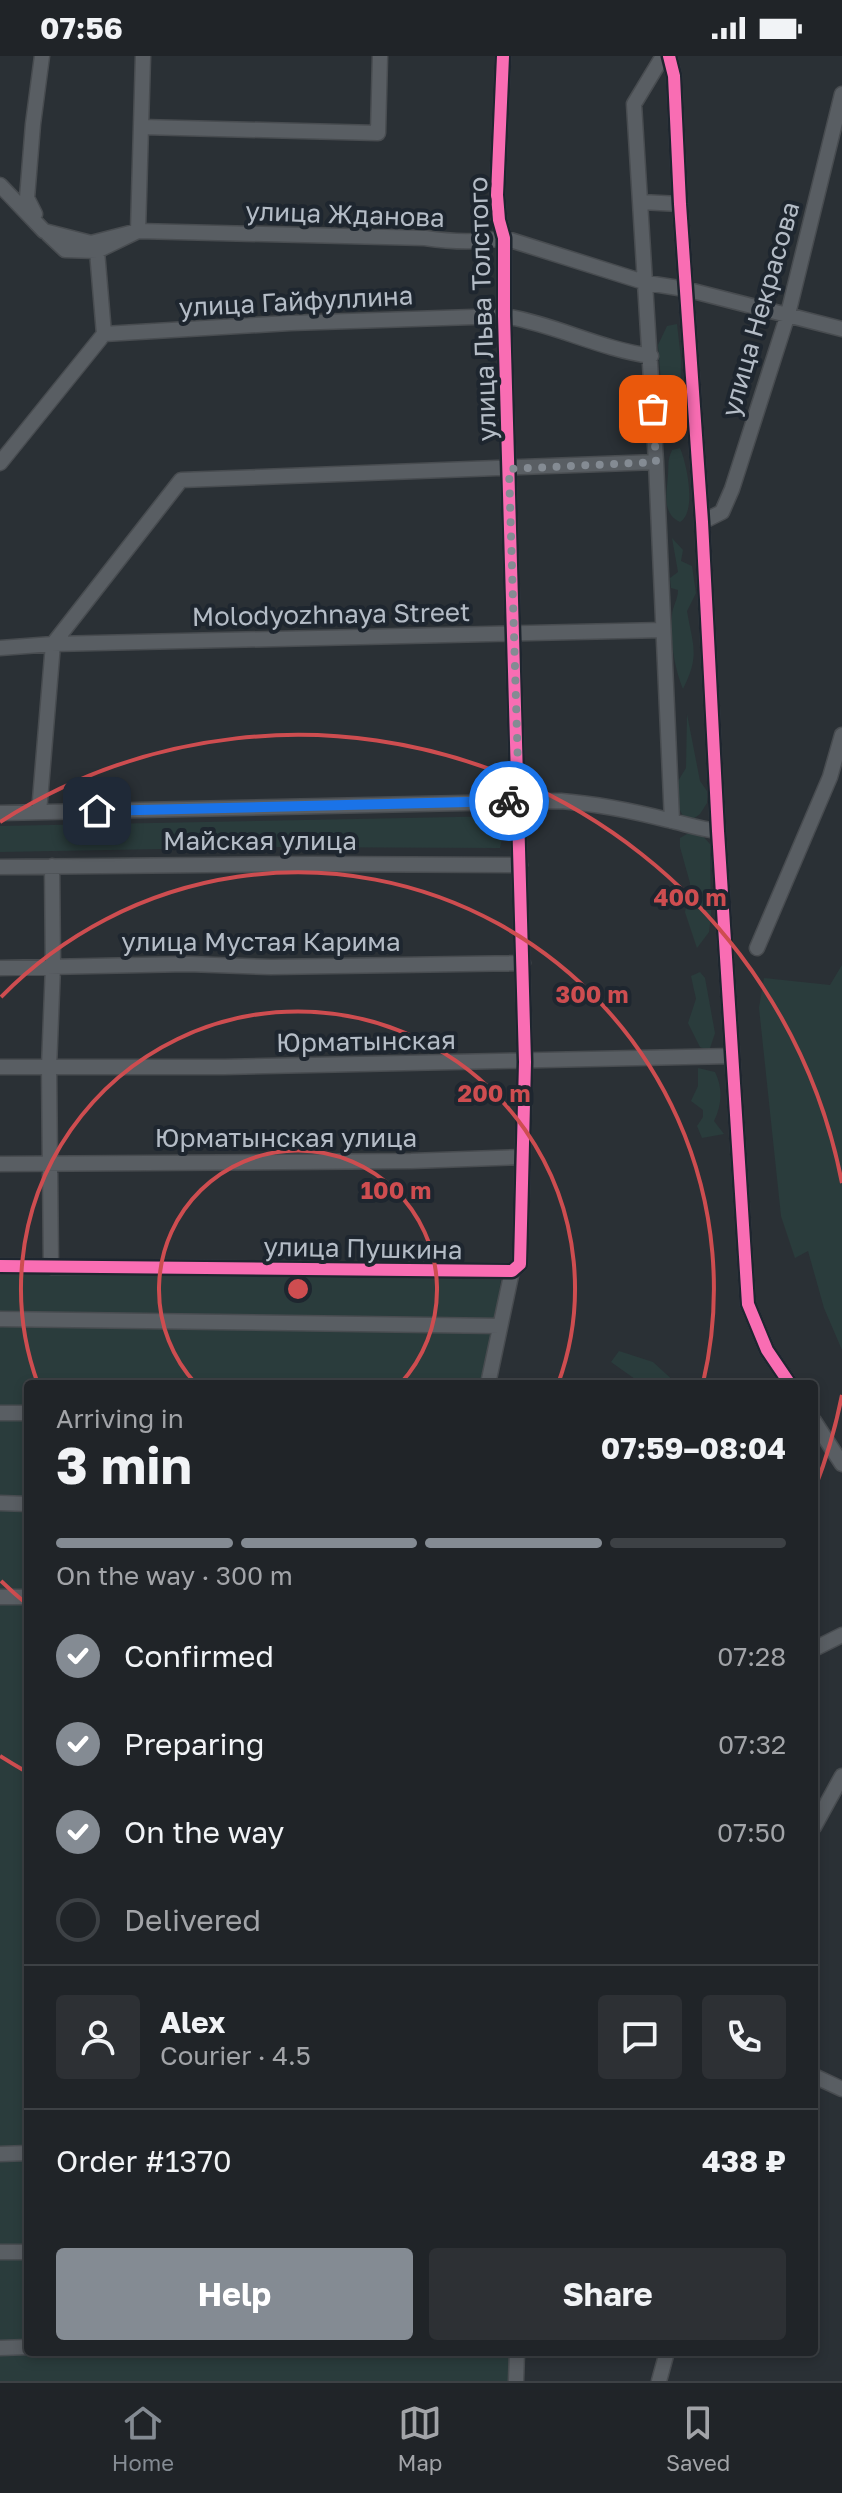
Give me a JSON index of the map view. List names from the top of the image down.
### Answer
{
  "streets": {
    "street": [
      "улица Жданова",
      "улица Гайфуллина",
      "улица Льва Толстого",
      "улица Некрасова",
      "Molodyozhnaya Street",
      "Майская улица",
      "улица Мустая Карима",
      "Юрматынская",
      "Юрматынская улица",
      "улица Пушкина"
    ]
  },
  "crossings": [
    ["улица Жданова", "улица Льва Толстого"],
    ["улица Жданова", "улица Некрасова"],
    ["улица Гайфуллина", "улица Льва Толстого"],
    ["улица Льва Толстого", "Molodyozhnaya Street"],
    ["улица Льва Толстого", "Майская улица"],
    ["улица Льва Толстого", "улица Мустая Карима"],
    ["улица Льва Толстого", "Юрматынская"]
  ],
  "page": {
    "status": "07:56",
    "heading": ["3 min", "Arriving in", "07:59–08:04"],
    "panel": [
      "Alex",
      "Courier · 4.5",
      "Order #1370",
      "438 ₽"
    ],
    "bar": "On the way · 300 m",
    "list": [
      ["Confirmed", "07:28"],
      ["Preparing", "07:32"],
      ["On the way", "07:50"],
      "Delivered"
    ],
    "buttons": ["Help", "Share"],
    "tabs": ["Home", "Map", "Saved"]
  },
  "rings": [
    "400 m",
    "300 m",
    "200 m",
    "100 m"
  ]
}
